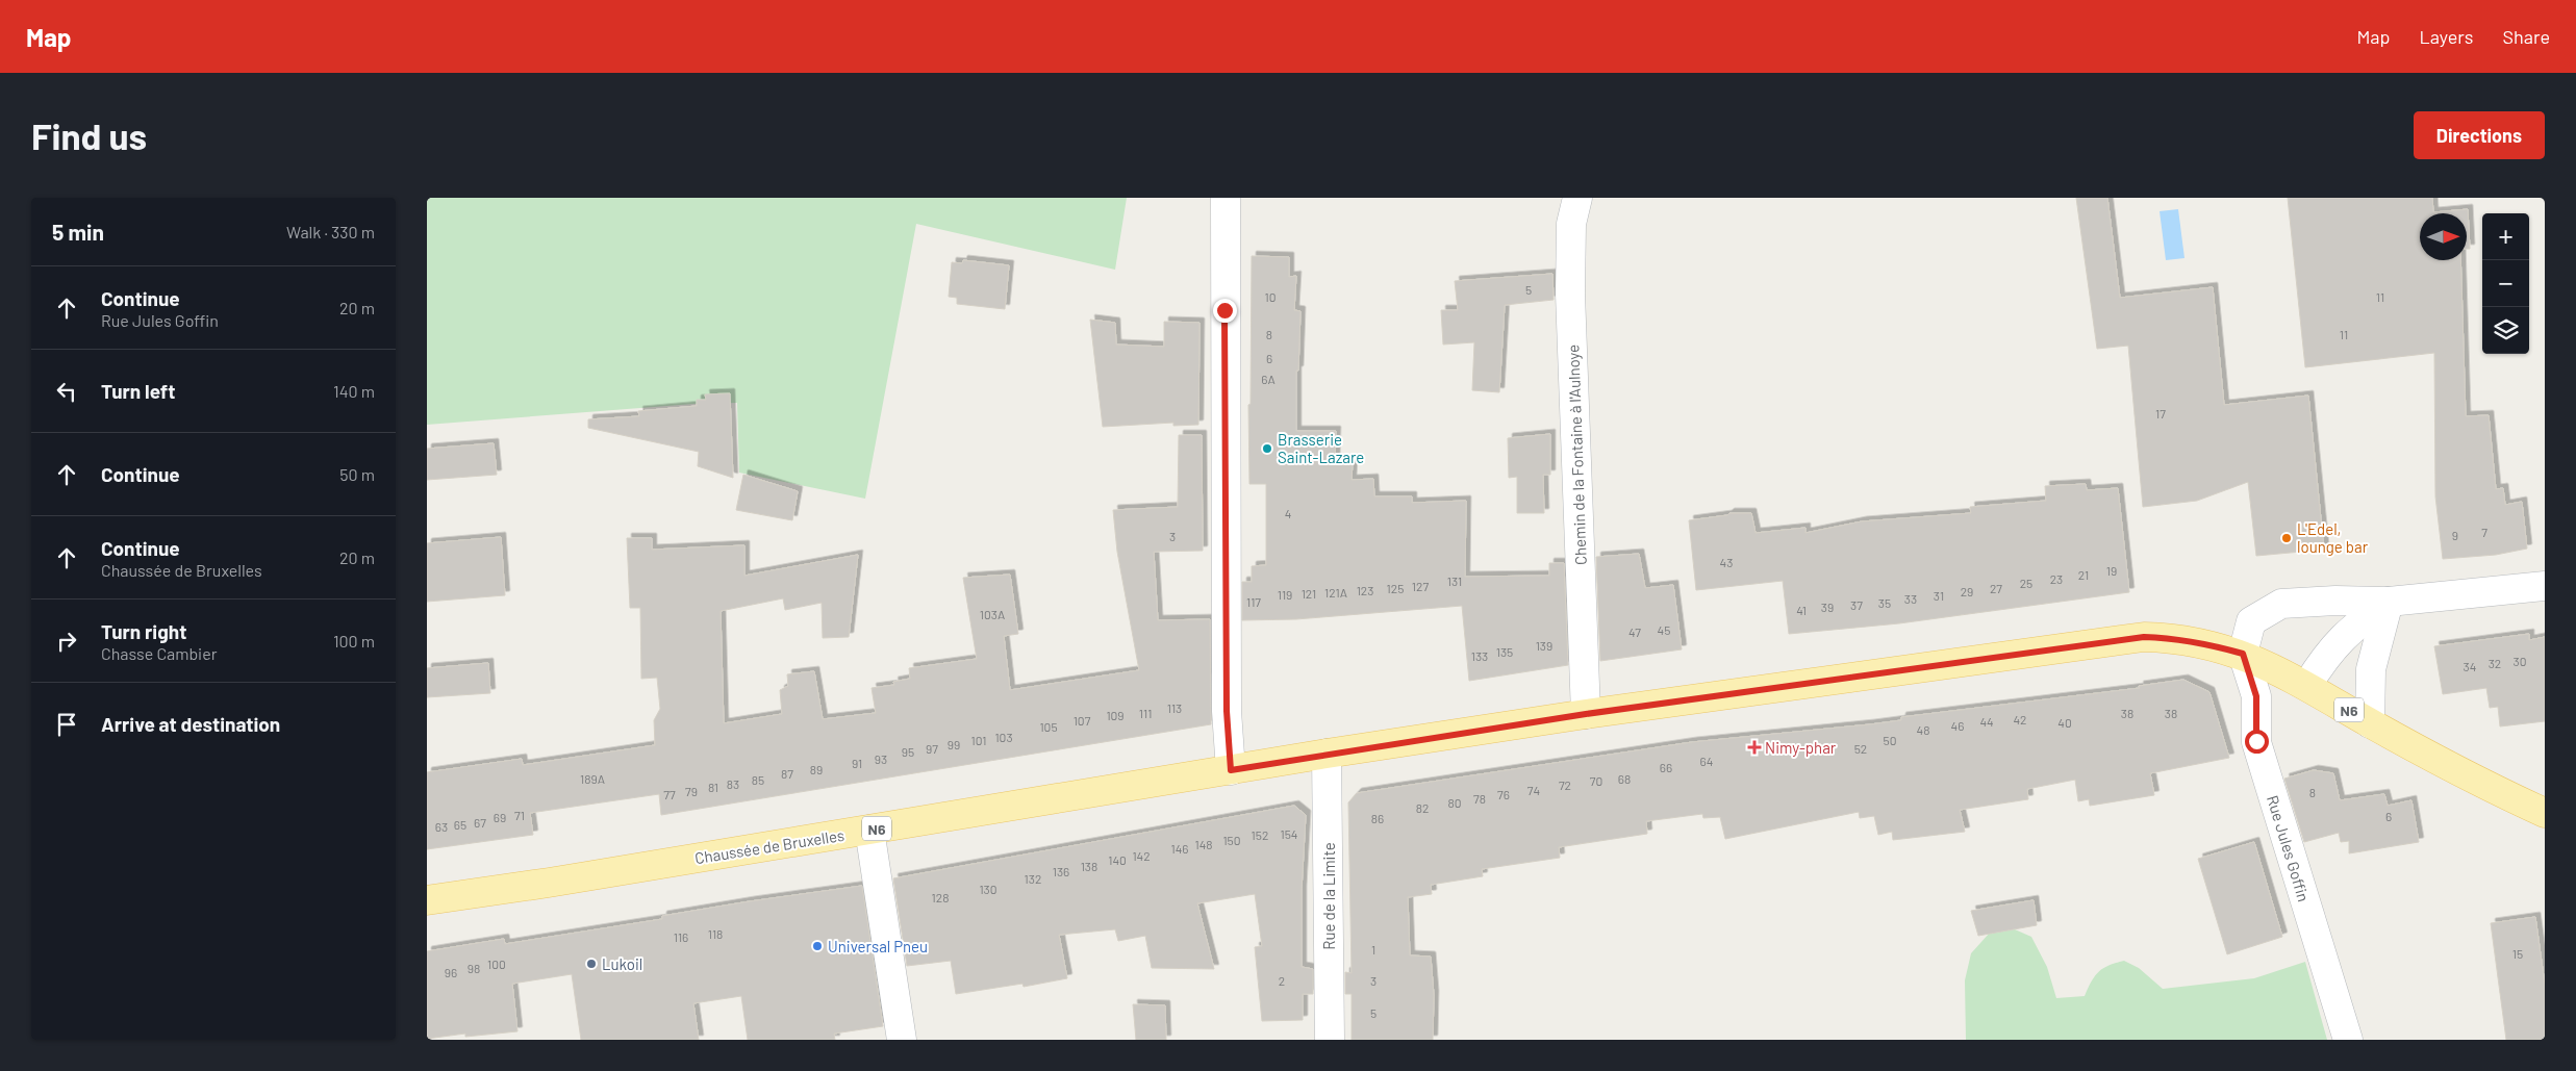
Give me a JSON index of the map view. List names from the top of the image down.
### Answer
{
  "streets": {
    "main road": ["N6", "Chaussée de Bruxelles"],
    "street": ["Chemin de la Fontaine à l'Aulnoye", "Rue Jules Goffin", "Rue de la Limite"]
  },
  "crossings": [
    ["Chemin de la Fontaine à l'Aulnoye", "N6"],
    ["N6", "Chaussée de Bruxelles"],
    ["N6", "Rue Jules Goffin"],
    ["N6", "Rue de la Limite"],
    ["Chaussée de Bruxelles", "Rue de la Limite"]
  ],
  "places": {
    "other": [
      "Brasserie Saint-Lazare",
      "L'Edel, lounge bar",
      "Universal Pneu",
      "Lukoil"
    ],
    "health": ["Nimy-phar"]
  },
  "house_numbers": [
    "5",
    "10",
    "11",
    "8",
    "11",
    "6",
    "6A",
    "17",
    "4",
    "7",
    "9",
    "3",
    "43",
    "19",
    "21",
    "23",
    "131",
    "25",
    "127",
    "125",
    "27",
    "123",
    "29",
    "121A",
    "121",
    "119",
    "31",
    "33",
    "117",
    "35",
    "37",
    "39",
    "41",
    "103A",
    "45",
    "47",
    "139",
    "135",
    "133",
    "30",
    "32",
    "34",
    "113",
    "111",
    "38",
    "38",
    "109",
    "42",
    "107",
    "44",
    "40",
    "46",
    "105",
    "48",
    "103",
    "101",
    "50",
    "99",
    "97",
    "52",
    "95",
    "93",
    "64",
    "91",
    "66",
    "89",
    "87",
    "189A",
    "68",
    "85",
    "70",
    "83",
    "72",
    "81",
    "74",
    "79",
    "8",
    "77",
    "76",
    "78",
    "80",
    "82",
    "71",
    "6",
    "69",
    "86",
    "67",
    "65",
    "63",
    "154",
    "152",
    "150",
    "148",
    "146",
    "142",
    "140",
    "138",
    "136",
    "132",
    "130",
    "128",
    "118",
    "116",
    "1",
    "15",
    "100",
    "98",
    "96",
    "2",
    "3",
    "5"
  ],
  "north": "right",
  "page": {
    "header": "Map",
    "nav": ["Map", "Layers", "Share"],
    "buttons": "Directions",
    "title": "Find us",
    "heading": ["5 min", "Walk · 330 m"],
    "map_buttons": ["+", "−"],
    "list": [
      ["Continue", "Rue Jules Goffin", "20 m"],
      ["Turn left", "140 m"],
      ["Continue", "50 m"],
      ["Continue", "Chaussée de Bruxelles", "20 m"],
      ["Turn right", "Chasse Cambier", "100 m"],
      "Arrive at destination"
    ]
  }
}
